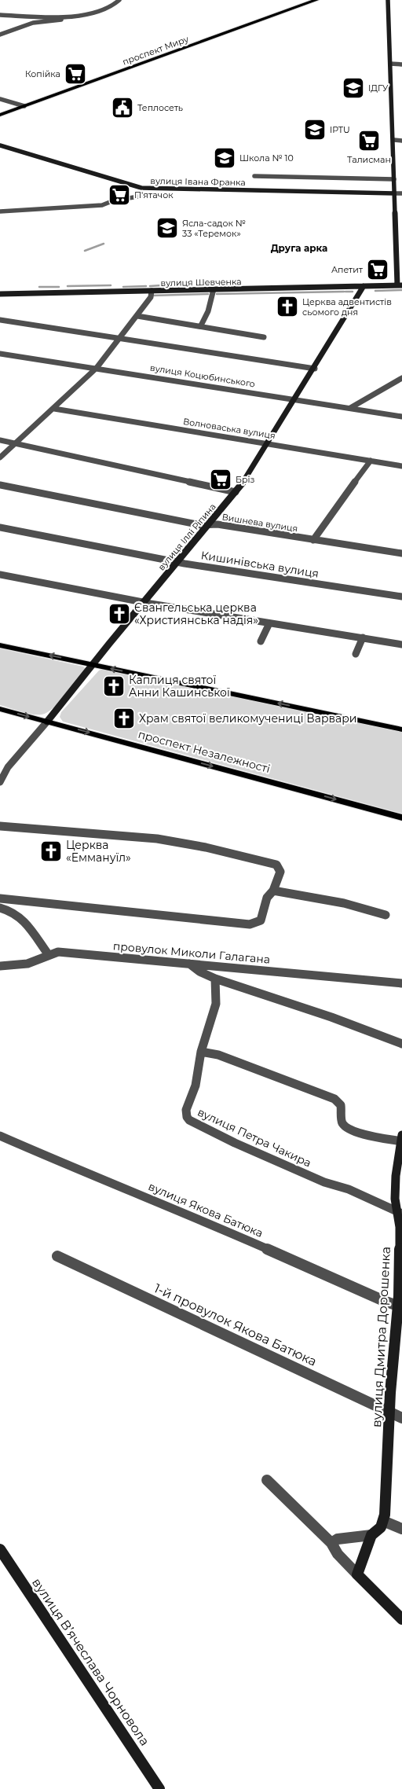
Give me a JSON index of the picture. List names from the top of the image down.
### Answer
{
  "streets": {
    "main road": ["проспект Миру", "проспект Незалежності"],
    "street": [
      "вулиця Івана Франка",
      "вулиця Шевченка",
      "вулиця Коцюбинського",
      "Волноваська вулиця",
      "Вишнева вулиця",
      "вулиця Іллі Ріпина",
      "Кишинівська вулиця",
      "провулок Миколи Галагана",
      "вулиця Петра Чакира",
      "вулиця Якова Батюка",
      "1-й провулок Якова Батюка",
      "вулиця Дмитра Дорошенка",
      "вулиця Вʼячеслава Чорновола"
    ]
  },
  "crossings": [
    ["вулиця Шевченка", "вулиця Іллі Ріпина"],
    ["вулиця Коцюбинського", "вулиця Іллі Ріпина"],
    ["Волноваська вулиця", "вулиця Іллі Ріпина"],
    ["Вишнева вулиця", "вулиця Іллі Ріпина"],
    ["вулиця Іллі Ріпина", "Кишинівська вулиця"],
    ["вулиця Іллі Ріпина", "проспект Незалежності"],
    ["вулиця Петра Чакира", "вулиця Дмитра Дорошенка"],
    ["вулиця Якова Батюка", "вулиця Дмитра Дорошенка"],
    ["1-й провулок Якова Батюка", "вулиця Дмитра Дорошенка"]
  ],
  "districts": ["Друга арка"],
  "places": {
    "supermarket": [
      "Копійка",
      "Талисман",
      "П'ятачок",
      "Апетит",
      "Бріз"
    ],
    "school or university": [
      "ІДГУ",
      "IPTU",
      "Школа № 10",
      "Ясла-садок № 33 «Теремок»"
    ],
    "public building": ["Теплосеть"],
    "church": [
      "Церква адвентистів сьомого дня",
      "Євангельська церква «Християнська надія»",
      "Каплиця cвятої Анни Кашинської",
      "Храм святої великомучениці Варвари",
      "Церква «Еммануїл»"
    ]
  }
}
